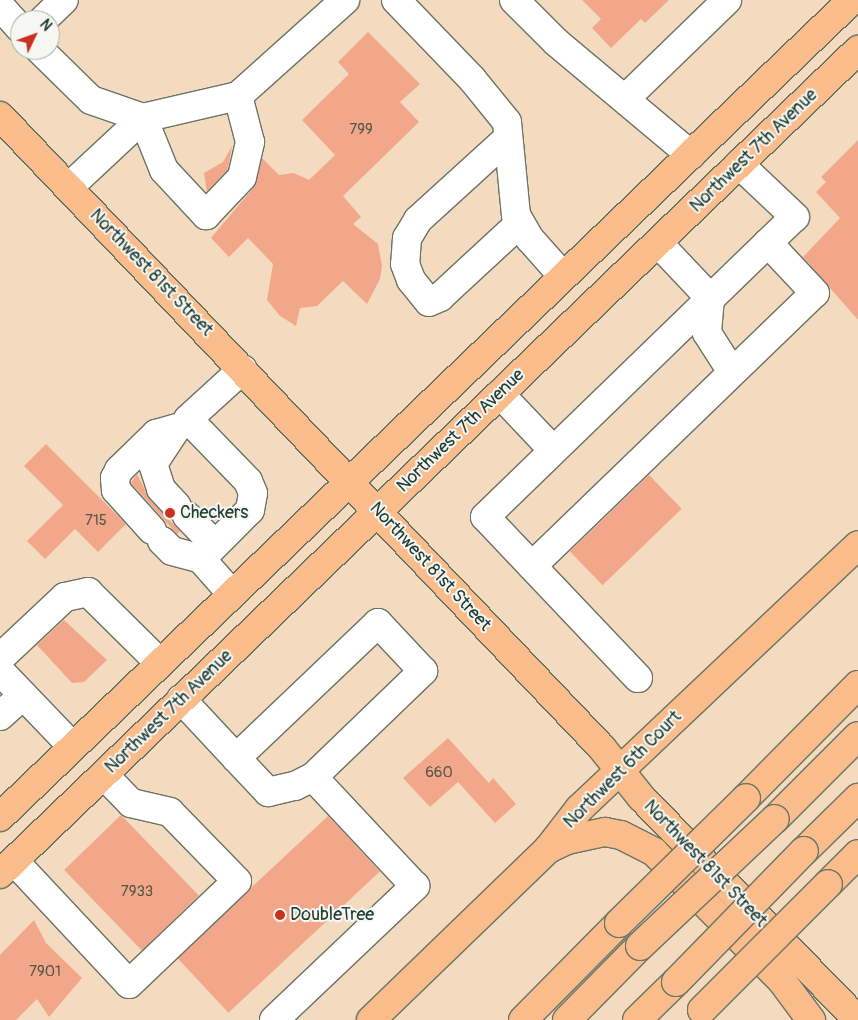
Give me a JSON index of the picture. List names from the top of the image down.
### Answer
{
  "streets": {
    "main road": ["Northwest 7th Avenue", "Northwest 81st Street", "Northwest 6th Court"]
  },
  "crossings": [
    ["Northwest 7th Avenue", "Northwest 81st Street"],
    ["Northwest 81st Street", "Northwest 6th Court"]
  ],
  "places": ["Checkers", "DoubleTree"],
  "house_numbers": [
    "799",
    "715",
    "660",
    "7933",
    "7901"
  ],
  "north": "top right"
}
